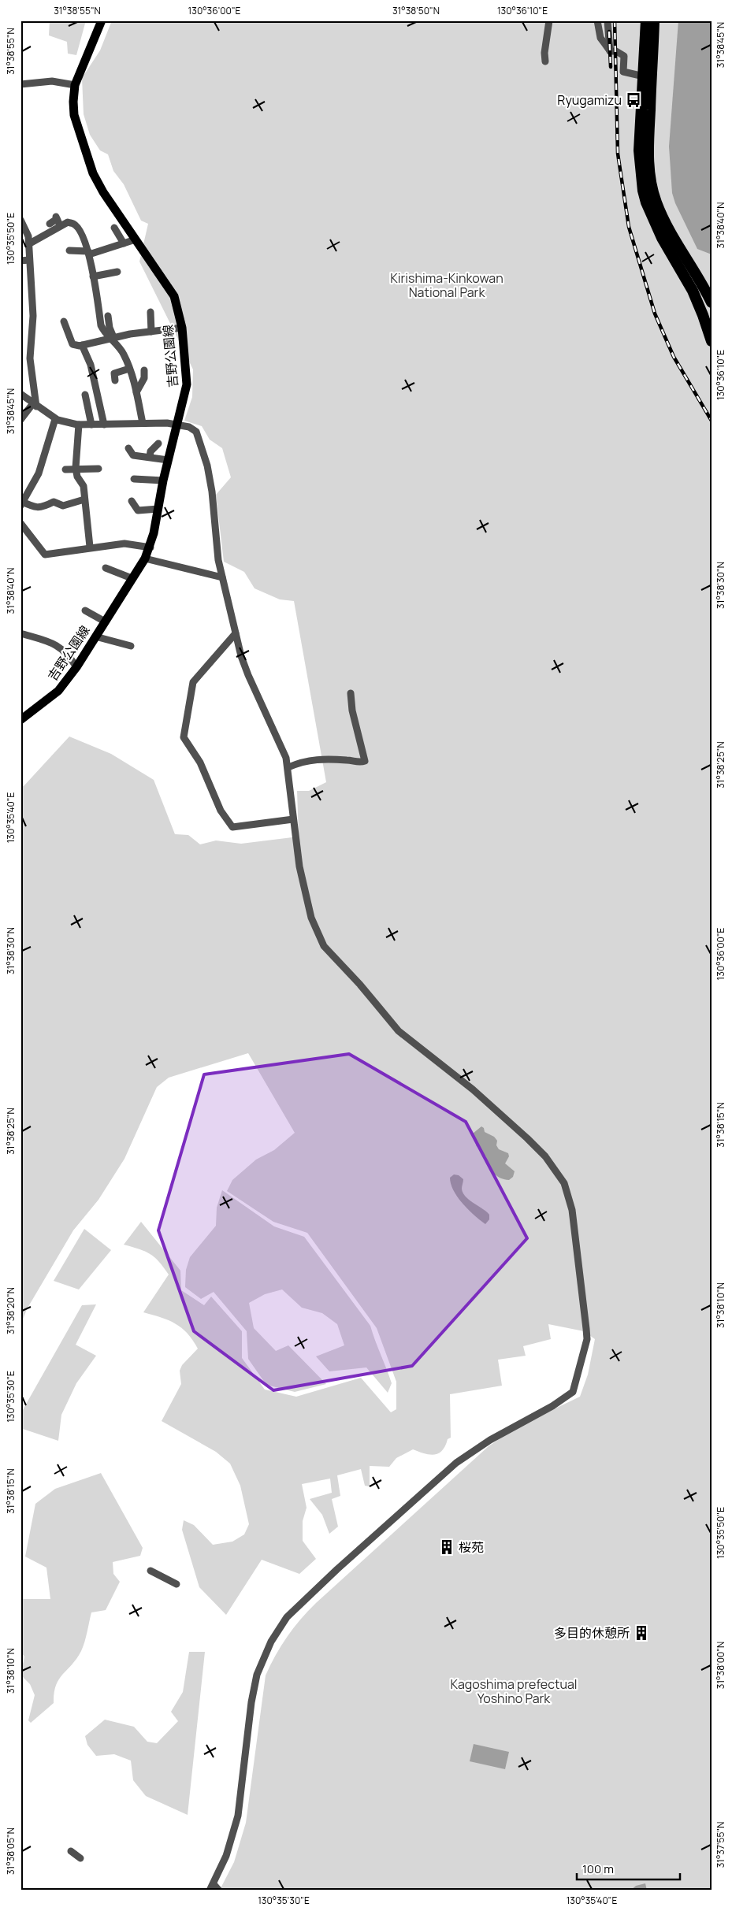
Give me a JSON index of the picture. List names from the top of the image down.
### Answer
{
  "streets": {
    "main road": ["吉野公園線"]
  },
  "parks": ["Kirishima-Kinkowan National Park", "Kagoshima prefectual Yoshino Park"],
  "places": {
    "bus stop": ["Ryugamizu"],
    "building": ["桜苑", "多目的休憩所"]
  },
  "scale_bar": "100 m",
  "coordinates": [
    "31°38'55\"N",
    "130°36'00\"E",
    "31°38'50\"N",
    "130°36'10\"E",
    "31°38'45\"N",
    "31°38'40\"N",
    "130°35'50\"E",
    "31°38'30\"N",
    "31°38'25\"N",
    "130°35'40\"E",
    "31°38'15\"N",
    "31°38'10\"N",
    "31°38'20\"N",
    "130°35'30\"E",
    "31°38'00\"N",
    "31°37'55\"N",
    "31°38'05\"N"
  ]
}
